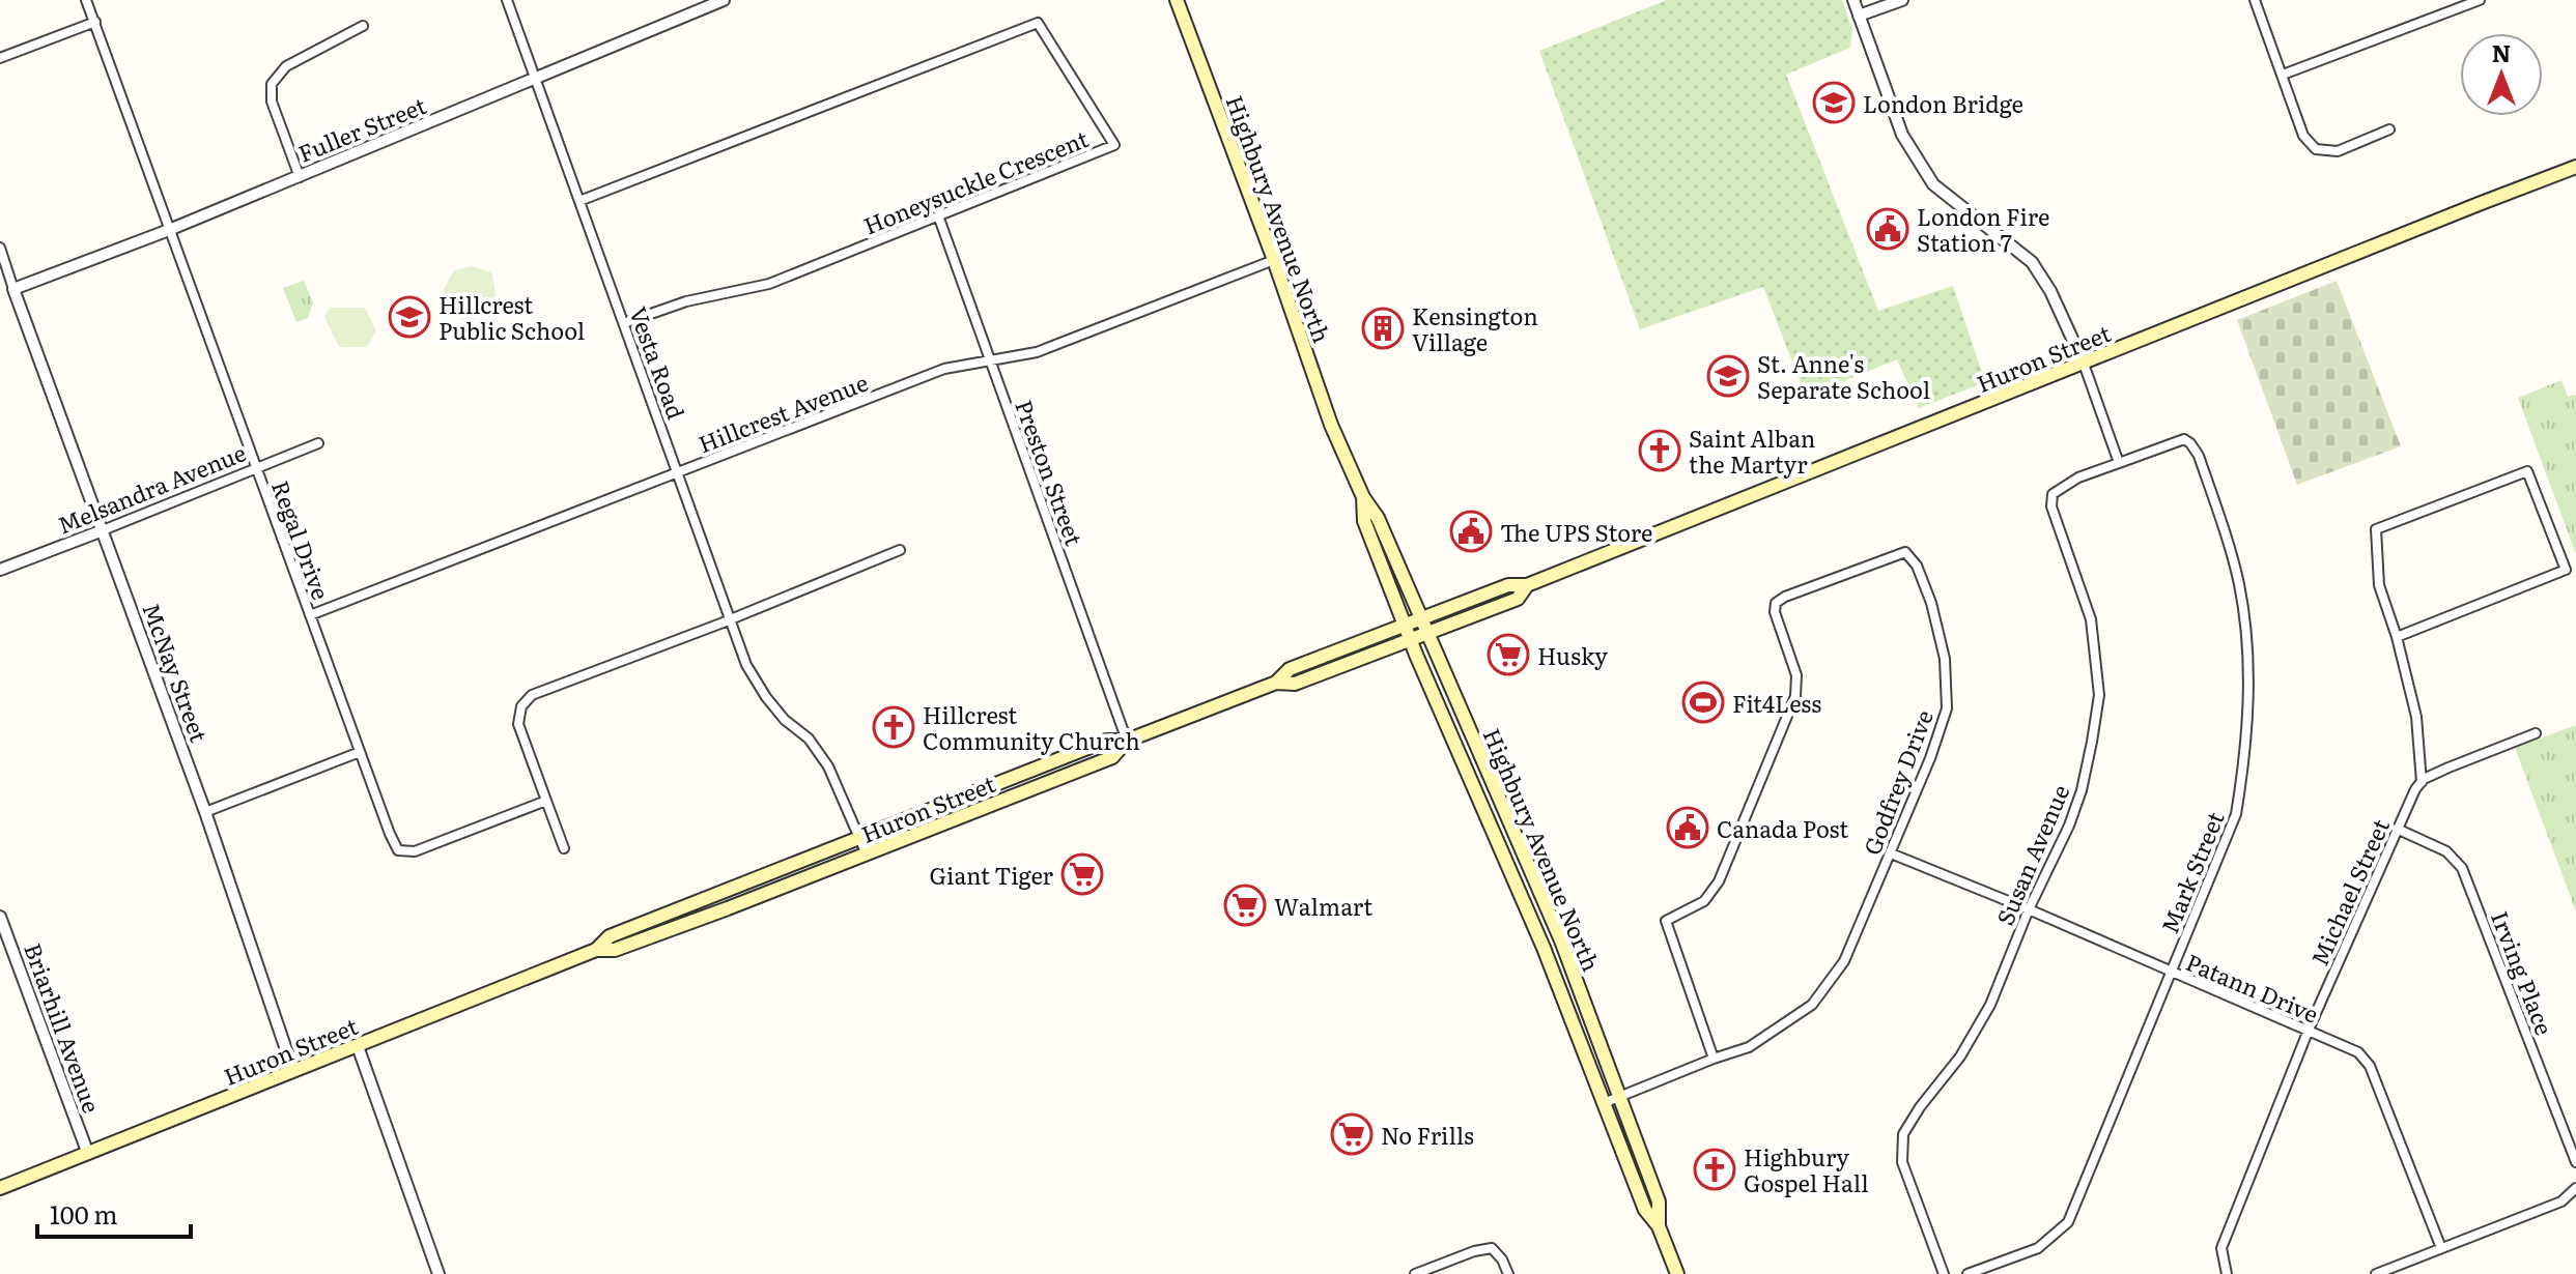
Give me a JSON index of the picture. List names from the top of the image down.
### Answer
{
  "streets": {
    "main road": ["Highbury Avenue North", "Huron Street"],
    "street": [
      "Fuller Street",
      "Honeysuckle Crescent",
      "Vesta Road",
      "Hillcrest Avenue",
      "Preston Street",
      "Melsandra Avenue",
      "Regal Drive",
      "McNay Street",
      "Godfrey Drive",
      "Susan Avenue",
      "Mark Street",
      "Michael Street",
      "Irving Place",
      "Patann Drive",
      "Briarhill Avenue"
    ]
  },
  "crossings": [
    ["Fuller Street", "Vesta Road"],
    ["Fuller Street", "Regal Drive"],
    ["Fuller Street", "McNay Street"],
    ["Honeysuckle Crescent", "Vesta Road"],
    ["Honeysuckle Crescent", "Preston Street"],
    ["Highbury Avenue North", "Huron Street"],
    ["Highbury Avenue North", "Hillcrest Avenue"],
    ["Highbury Avenue North", "Godfrey Drive"],
    ["Huron Street", "Vesta Road"],
    ["Huron Street", "Preston Street"],
    ["Huron Street", "McNay Street"],
    ["Huron Street", "Briarhill Avenue"],
    ["Vesta Road", "Hillcrest Avenue"],
    ["Hillcrest Avenue", "Preston Street"],
    ["Hillcrest Avenue", "Regal Drive"],
    ["Melsandra Avenue", "Regal Drive"],
    ["Melsandra Avenue", "McNay Street"],
    ["Godfrey Drive", "Patann Drive"],
    ["Susan Avenue", "Mark Street"],
    ["Susan Avenue", "Patann Drive"],
    ["Mark Street", "Patann Drive"],
    ["Michael Street", "Irving Place"],
    ["Michael Street", "Patann Drive"]
  ],
  "places": {
    "school or university": ["London Bridge", "Hillcrest Public School", "St. Anne's Separate School"],
    "public building": ["London Fire Station 7", "The UPS Store", "Canada Post"],
    "building": ["Kensington Village"],
    "church": ["Saint Alban the Martyr", "Hillcrest Community Church", "Highbury Gospel Hall"],
    "supermarket": [
      "Husky",
      "Giant Tiger",
      "Walmart",
      "No Frills"
    ],
    "sports": ["Fit4Less"]
  },
  "scale_bar": "100 m",
  "north": "top"
}
